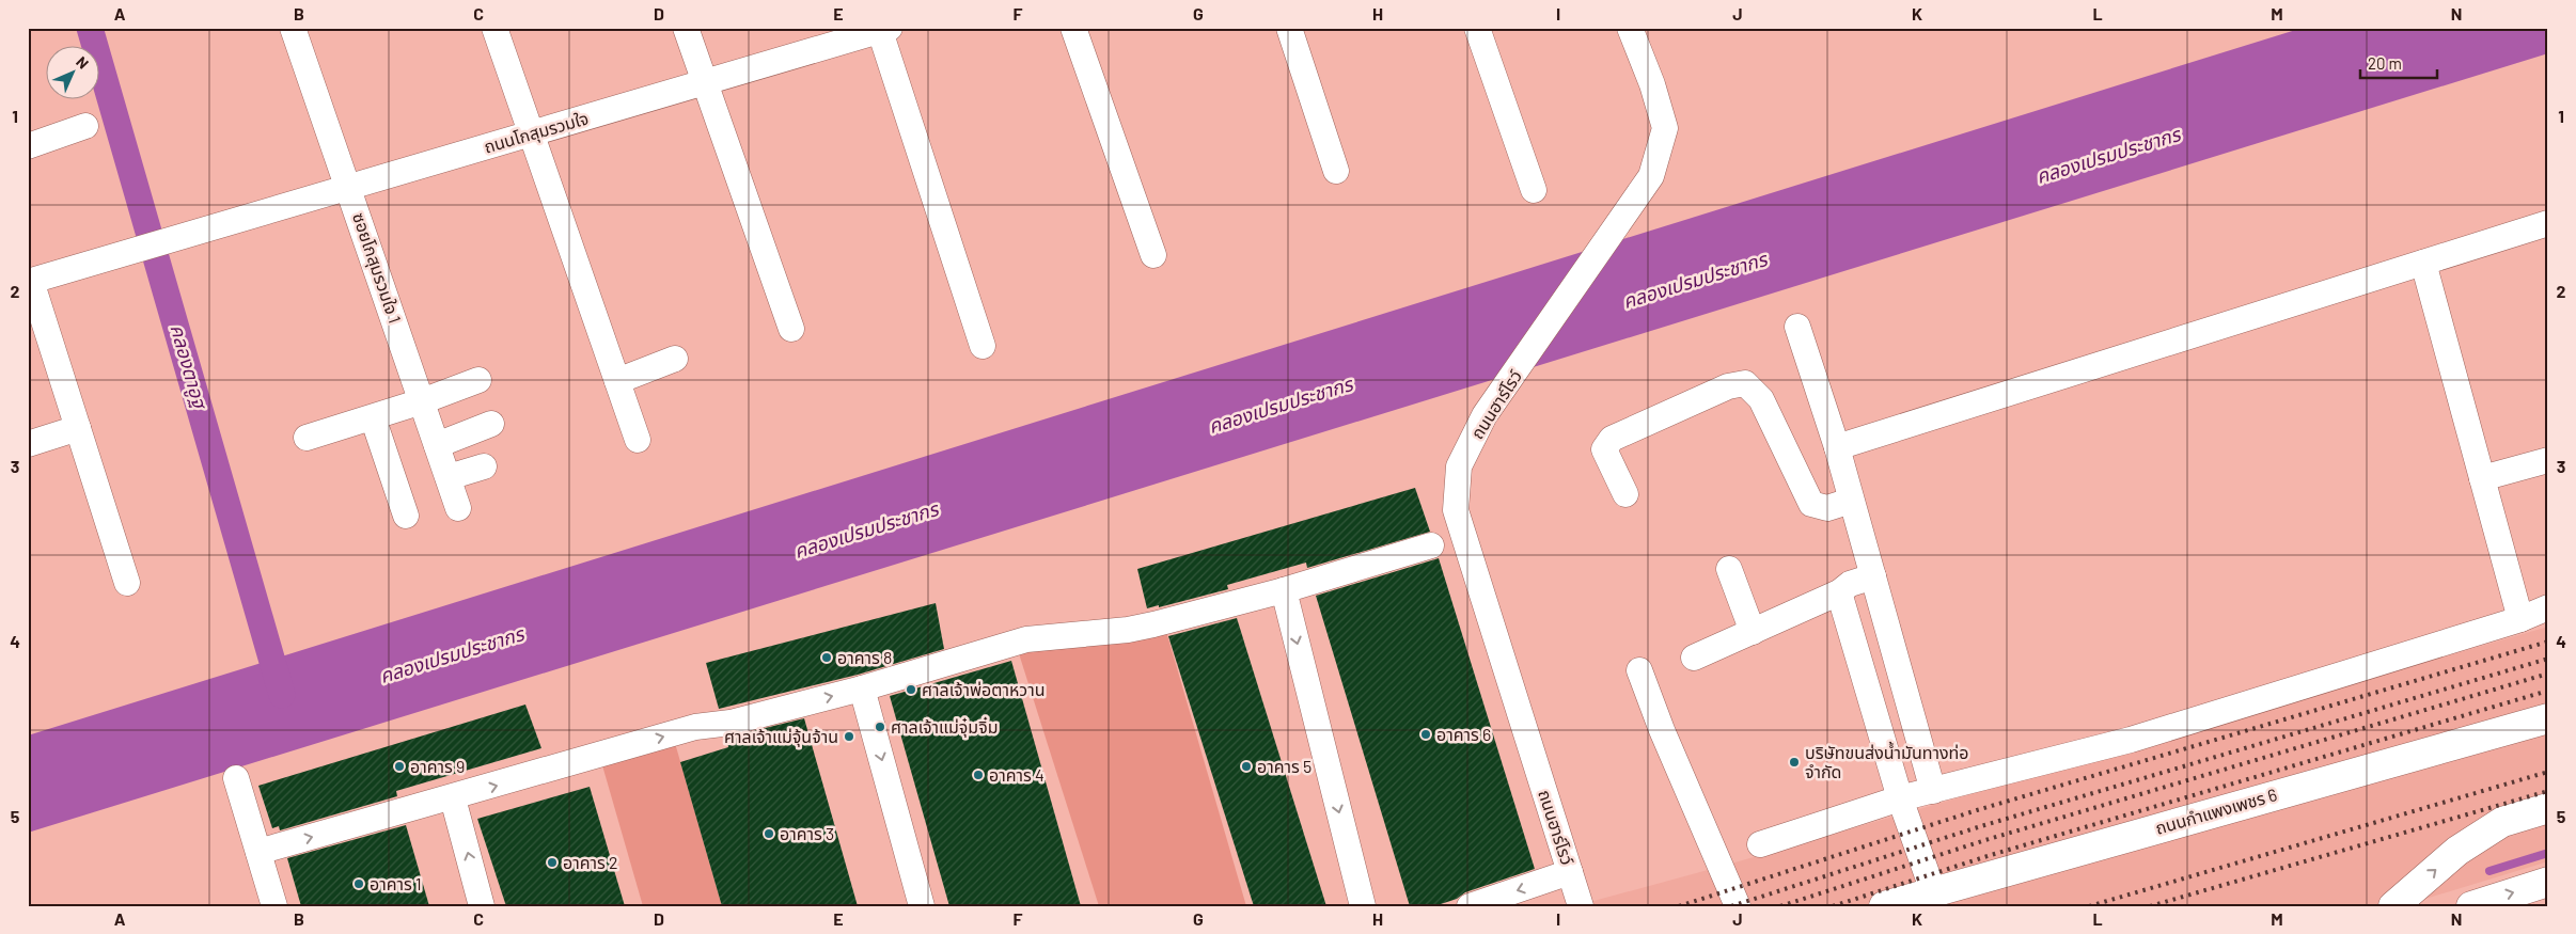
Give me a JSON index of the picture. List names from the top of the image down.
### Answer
{
  "streets": {
    "main road": ["ถนนกำแพงเพชร 6"],
    "street": ["ถนนโกสุมรวมใจ", "ซอยโกสุมรวมใจ 1", "ถนนฮาร์โรว์"]
  },
  "crossings": [
    ["ถนนโกสุมรวมใจ", "ซอยโกสุมรวมใจ 1"]
  ],
  "water": ["คลองเปรมประชากร", "คลองตาอูฐ"],
  "places": [
    "อาคาร 8",
    "ศาลเจ้าพ่อตาหวาน",
    "ศาลเจ้าแม่จุ๋มจิ๋ม",
    "อาคาร 6",
    "ศาลเจ้าแม่จุ้นจ้าน",
    "บริษัทขนส่งน้ำมันทางท่อ จำกัด",
    "อาคาร 9",
    "อาคาร 5",
    "อาคาร 4",
    "อาคาร 3",
    "อาคาร 2",
    "อาคาร 1"
  ],
  "scale_bar": "20 m",
  "north": "top right",
  "grid": {
    "columns": [
      "A",
      "B",
      "C",
      "D",
      "E",
      "F",
      "G",
      "H",
      "I",
      "J",
      "K",
      "L",
      "M",
      "N"
    ],
    "rows": [
      "1",
      "2",
      "3",
      "4",
      "5"
    ]
  }
}
